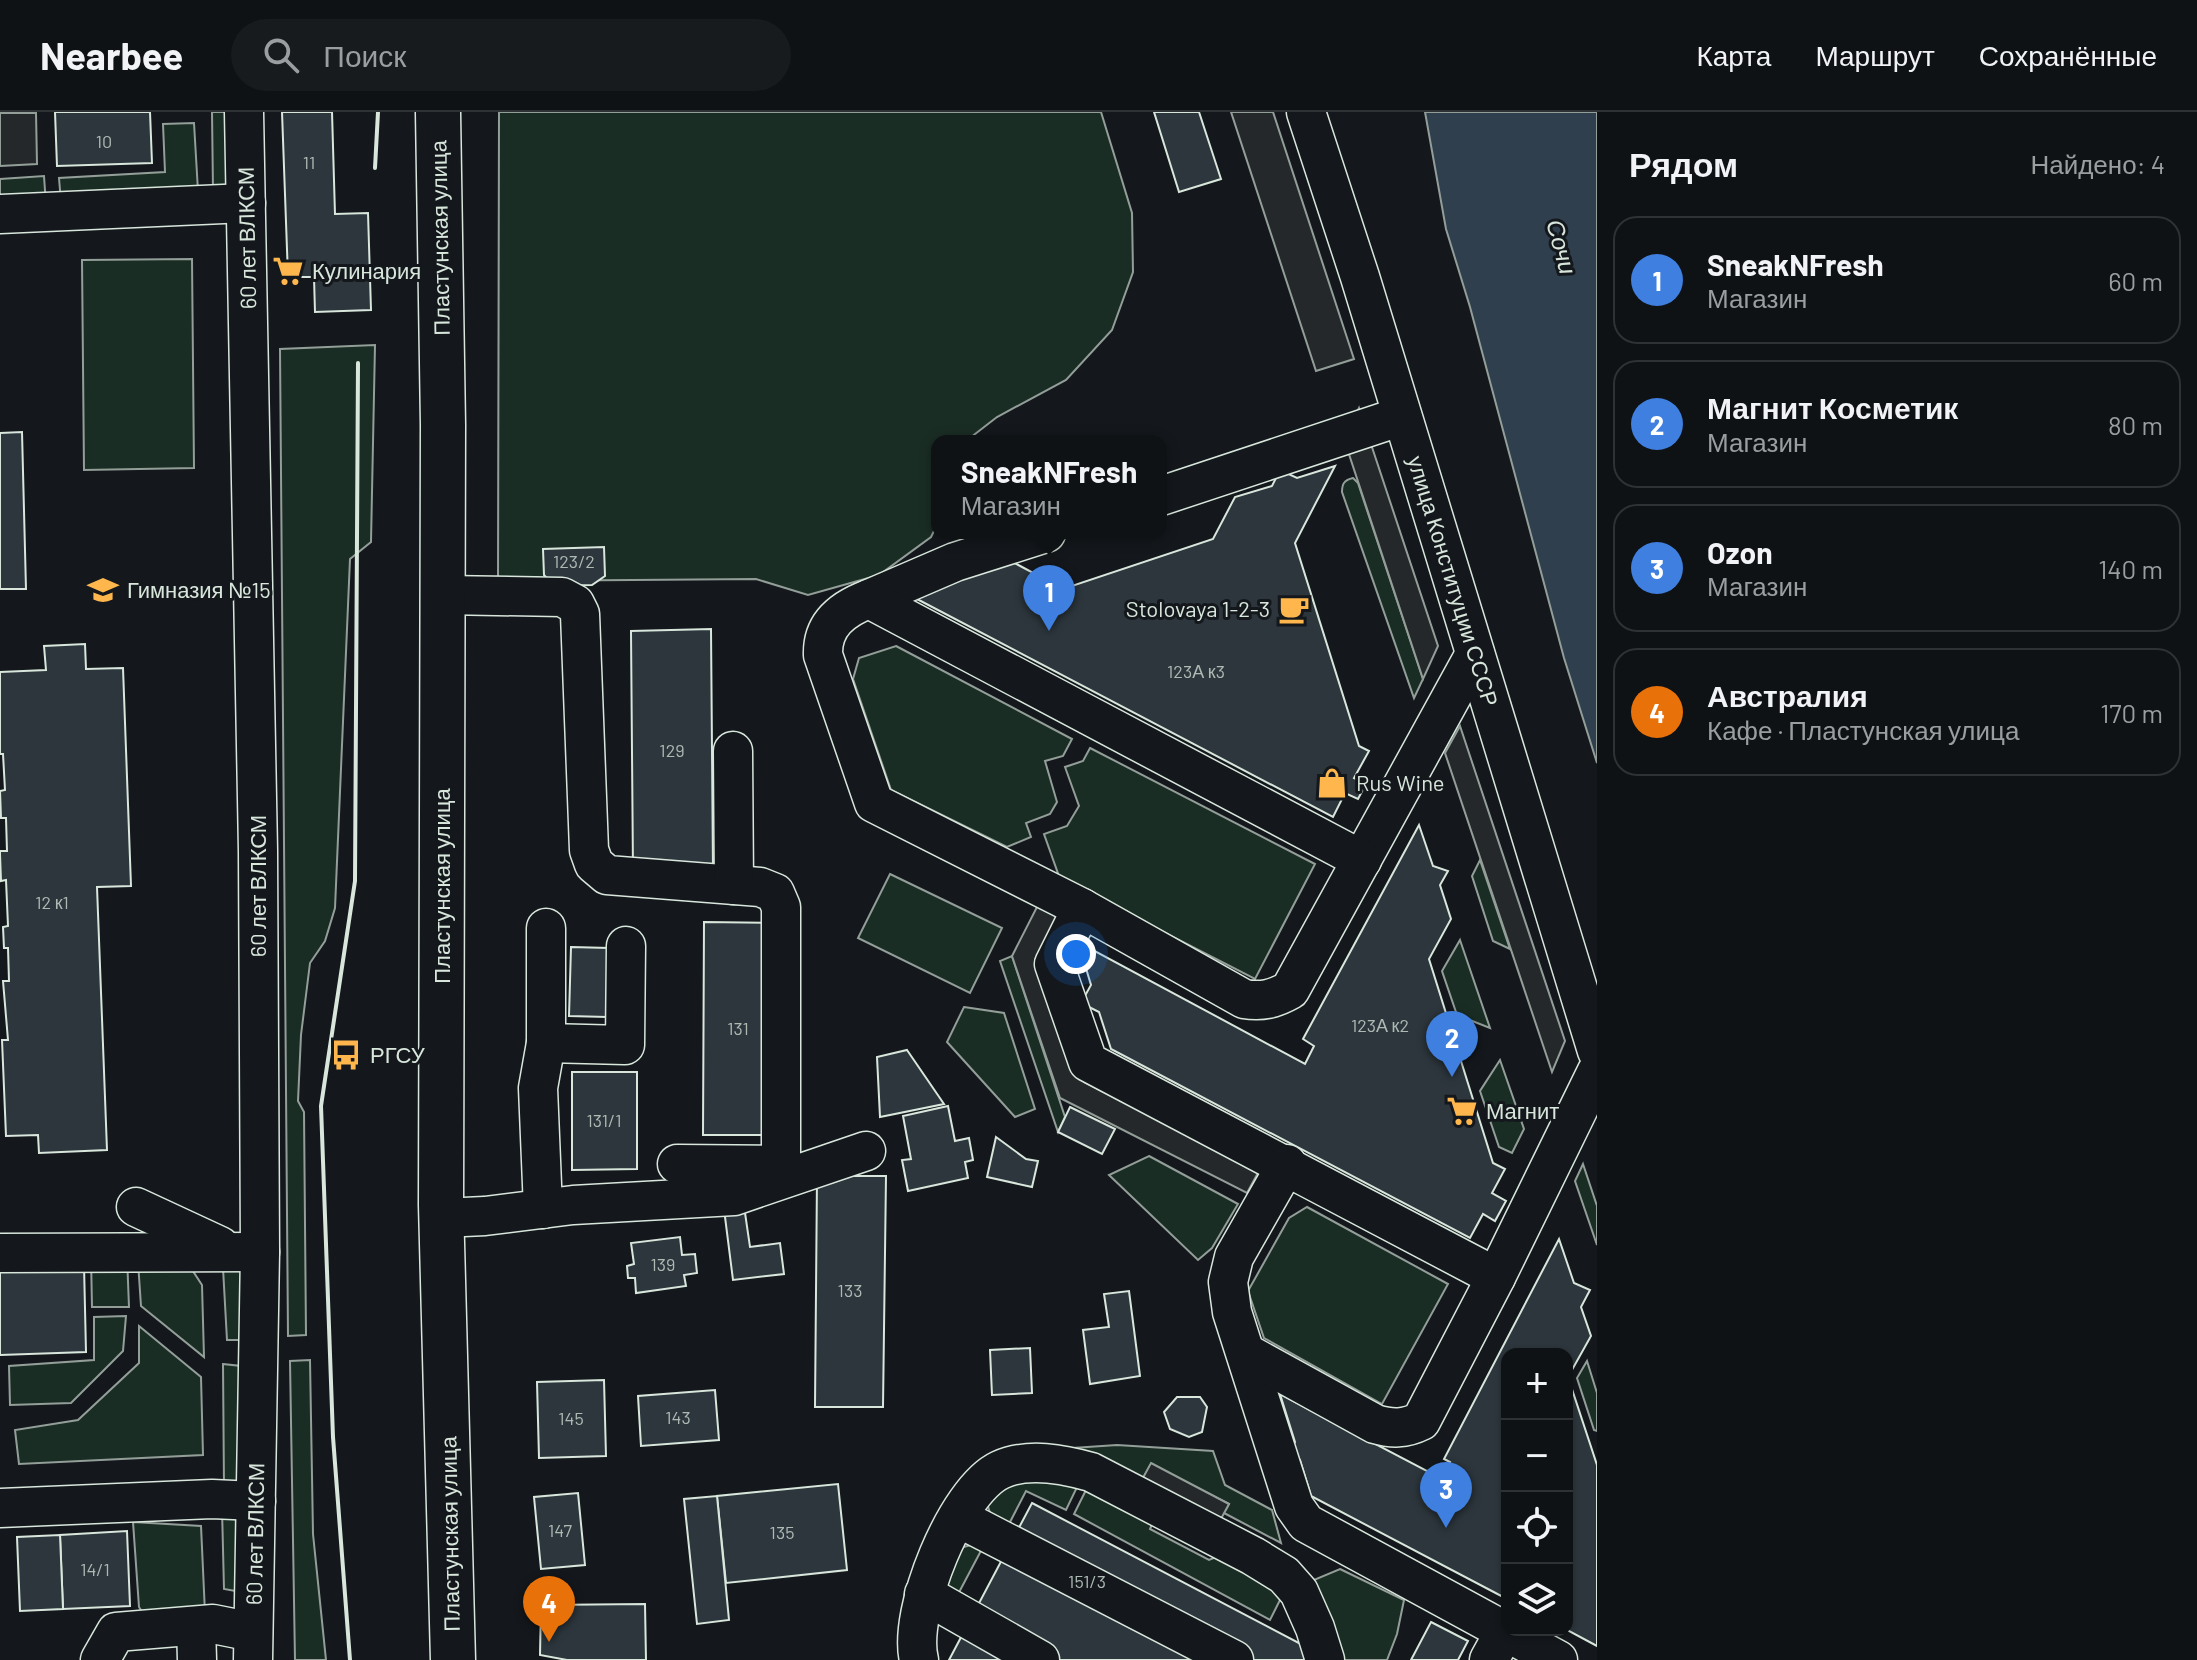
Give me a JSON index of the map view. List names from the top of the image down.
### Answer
{
  "streets": {
    "main road": ["Пластунская улица"],
    "street": ["60 лет ВЛКСМ", "улица Конституции СССР"]
  },
  "water": ["Сочи"],
  "places": {
    "supermarket": ["Кулинария", "Магнит"],
    "school or university": ["Гимназия №15"],
    "cafe": ["Stolovaya 1-2-3"],
    "shop": ["Rus Wine"],
    "bus stop": ["РГСУ"]
  },
  "house_numbers": [
    "10",
    "11",
    "123/2",
    "123А к3",
    "129",
    "12 к1",
    "123А к2",
    "131",
    "131/1",
    "139",
    "133",
    "143",
    "145",
    "147",
    "135",
    "14/1",
    "151/3"
  ],
  "page": {
    "header": "Nearbee",
    "search": "Поиск",
    "nav": ["Карта", "Маршрут", "Сохранённые"],
    "heading": ["Рядом", "Найдено: 4"],
    "list": [
      {
        "mark": "1",
        "name": "SneakNFresh",
        "note": "Магазин",
        "value": "60 m"
      },
      {
        "mark": "2",
        "name": "Магнит Косметик",
        "note": "Магазин",
        "value": "80 m"
      },
      {
        "mark": "3",
        "name": "Ozon",
        "note": "Магазин",
        "value": "140 m"
      },
      {
        "mark": "4",
        "name": "Австралия",
        "note": "Кафе · Пластунская улица",
        "value": "170 m"
      }
    ],
    "popup": ["SneakNFresh", "Магазин"],
    "pins": [
      "1",
      "2",
      "3",
      "4"
    ],
    "map_buttons": ["+", "−"]
  }
}
